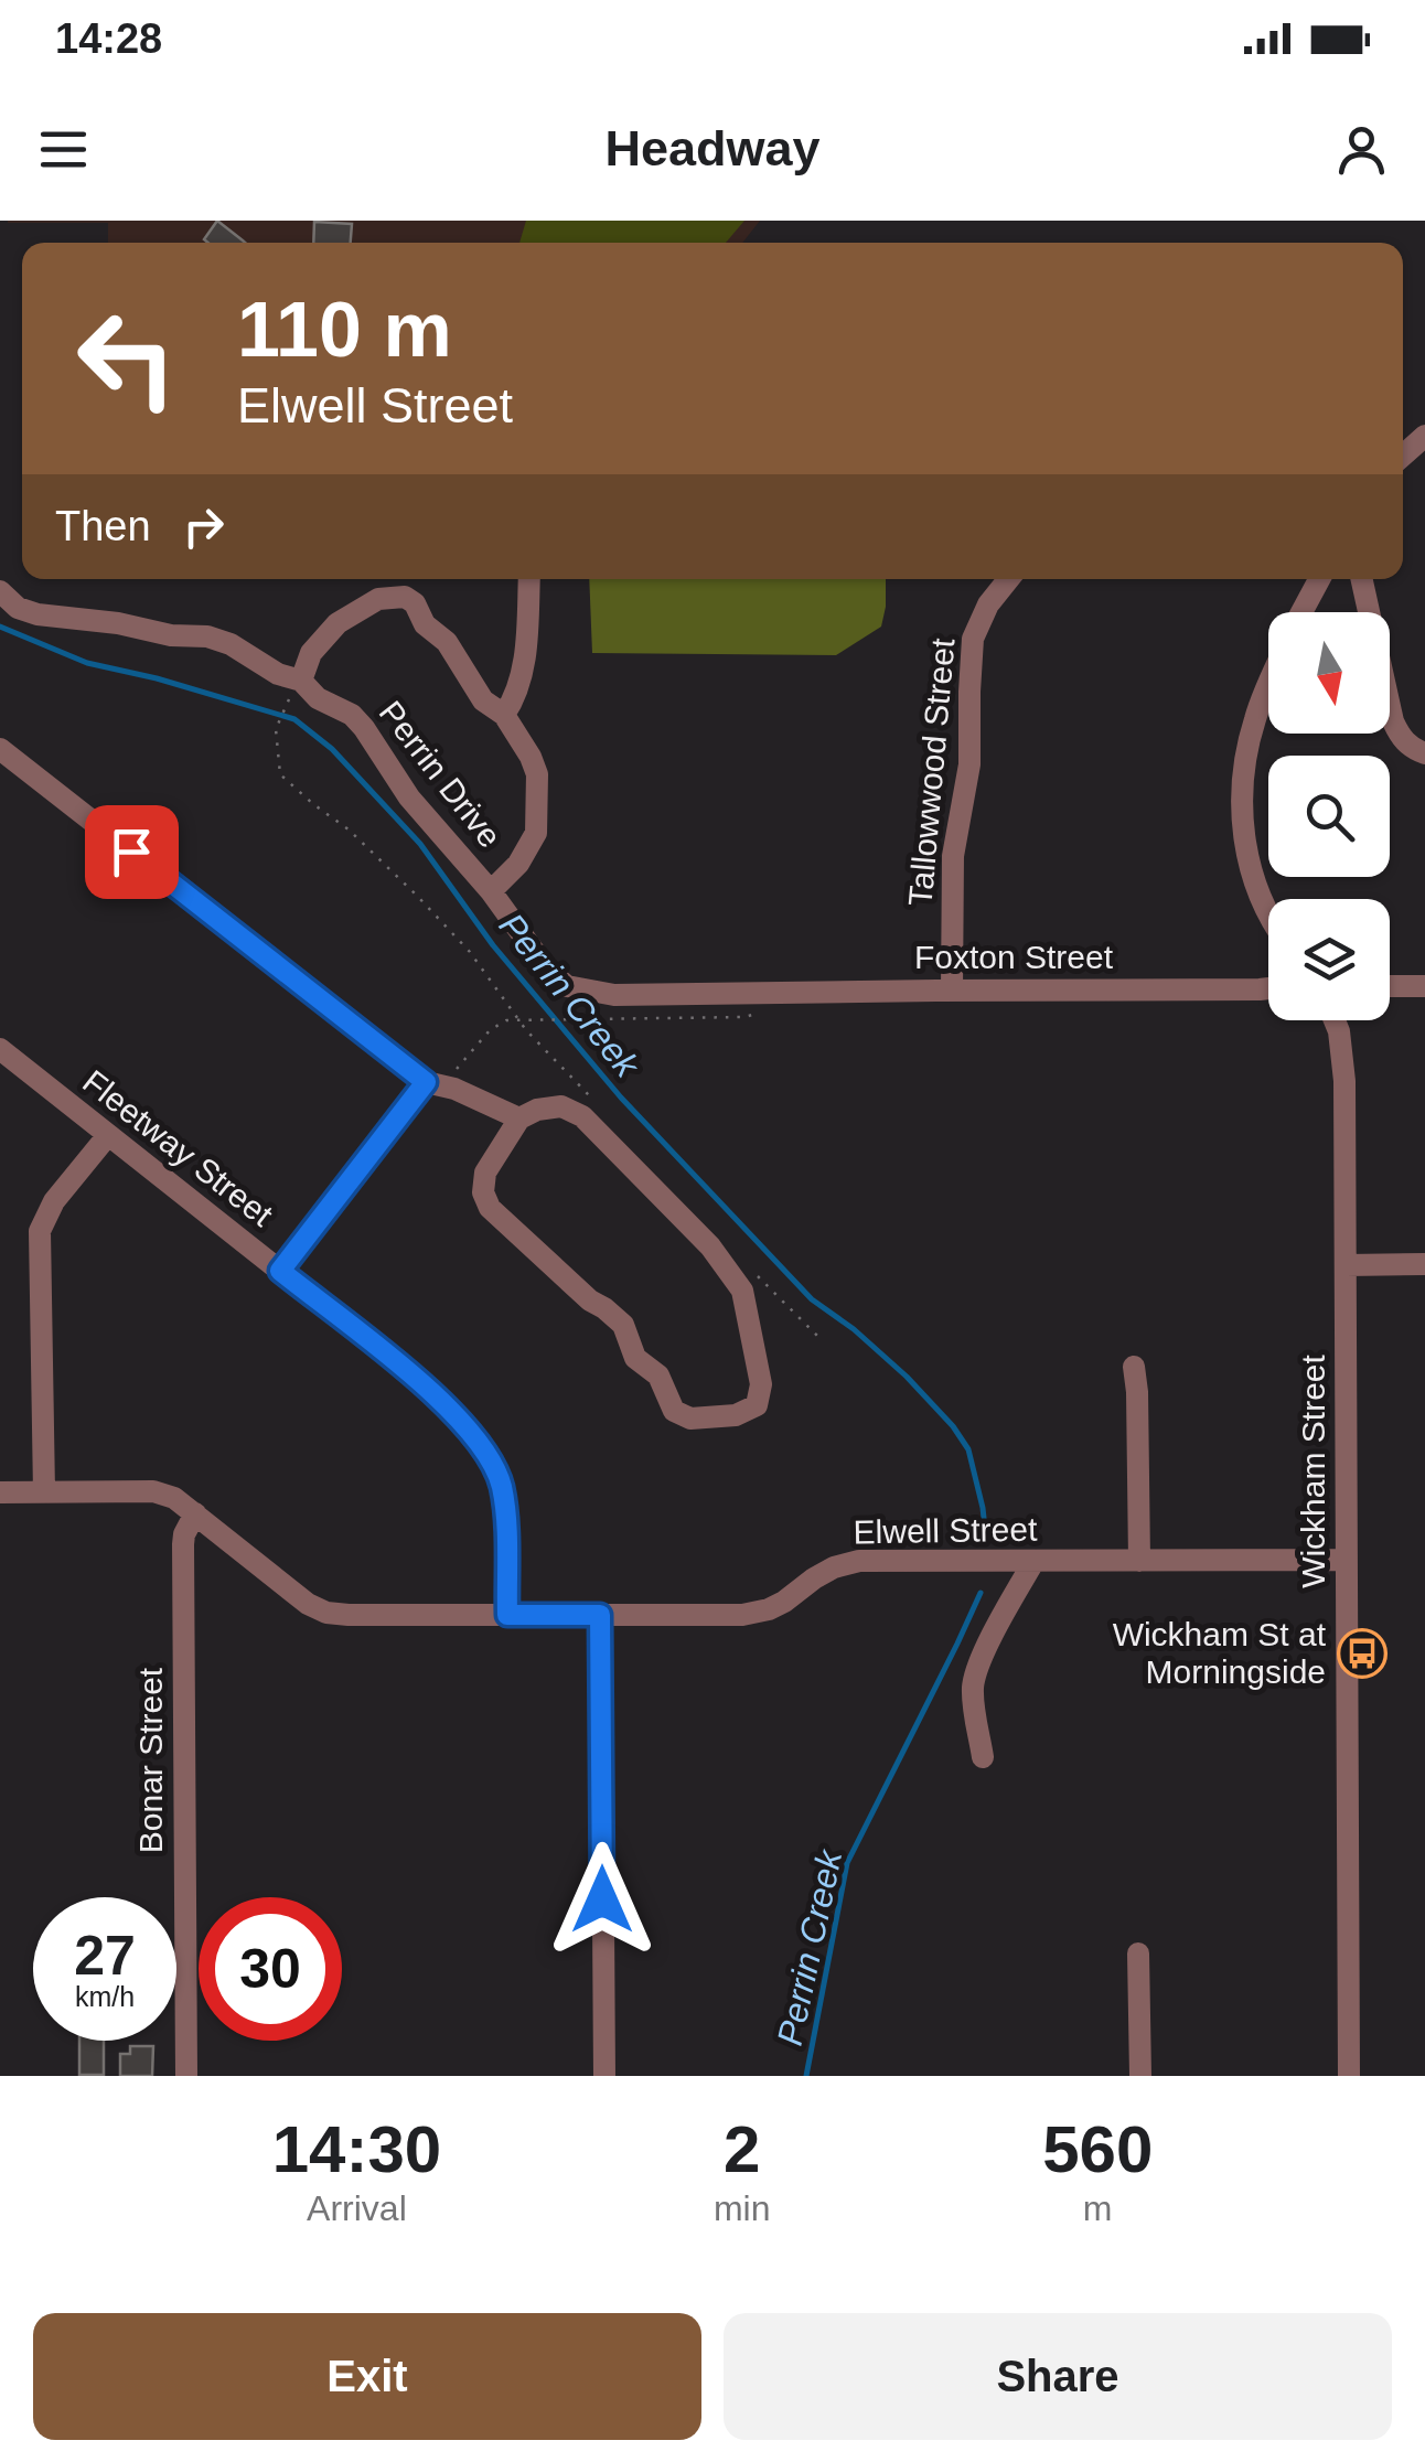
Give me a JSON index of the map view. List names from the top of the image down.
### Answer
{
  "streets": {
    "street": [
      "Tallowwood Street",
      "Perrin Drive",
      "Foxton Street",
      "Fleetway Street",
      "Wickham Street",
      "Elwell Street",
      "Bonar Street"
    ]
  },
  "crossings": [
    ["Tallowwood Street", "Foxton Street"],
    ["Perrin Drive", "Foxton Street"],
    ["Fleetway Street", "Elwell Street"],
    ["Wickham Street", "Elwell Street"],
    ["Elwell Street", "Bonar Street"]
  ],
  "water": ["Perrin Creek"],
  "places": {
    "bus stop": ["Wickham St at Morningside"]
  },
  "north": "bottom",
  "page": {
    "status": "14:28",
    "header": "Headway",
    "turn": ["110 m", "Elwell Street"],
    "then": "Then",
    "speed": "27 km/h",
    "limit": "30",
    "eta": [
      "14:30",
      "Arrival",
      "2",
      "min",
      "560",
      "m"
    ],
    "buttons": ["Exit", "Share"]
  }
}
